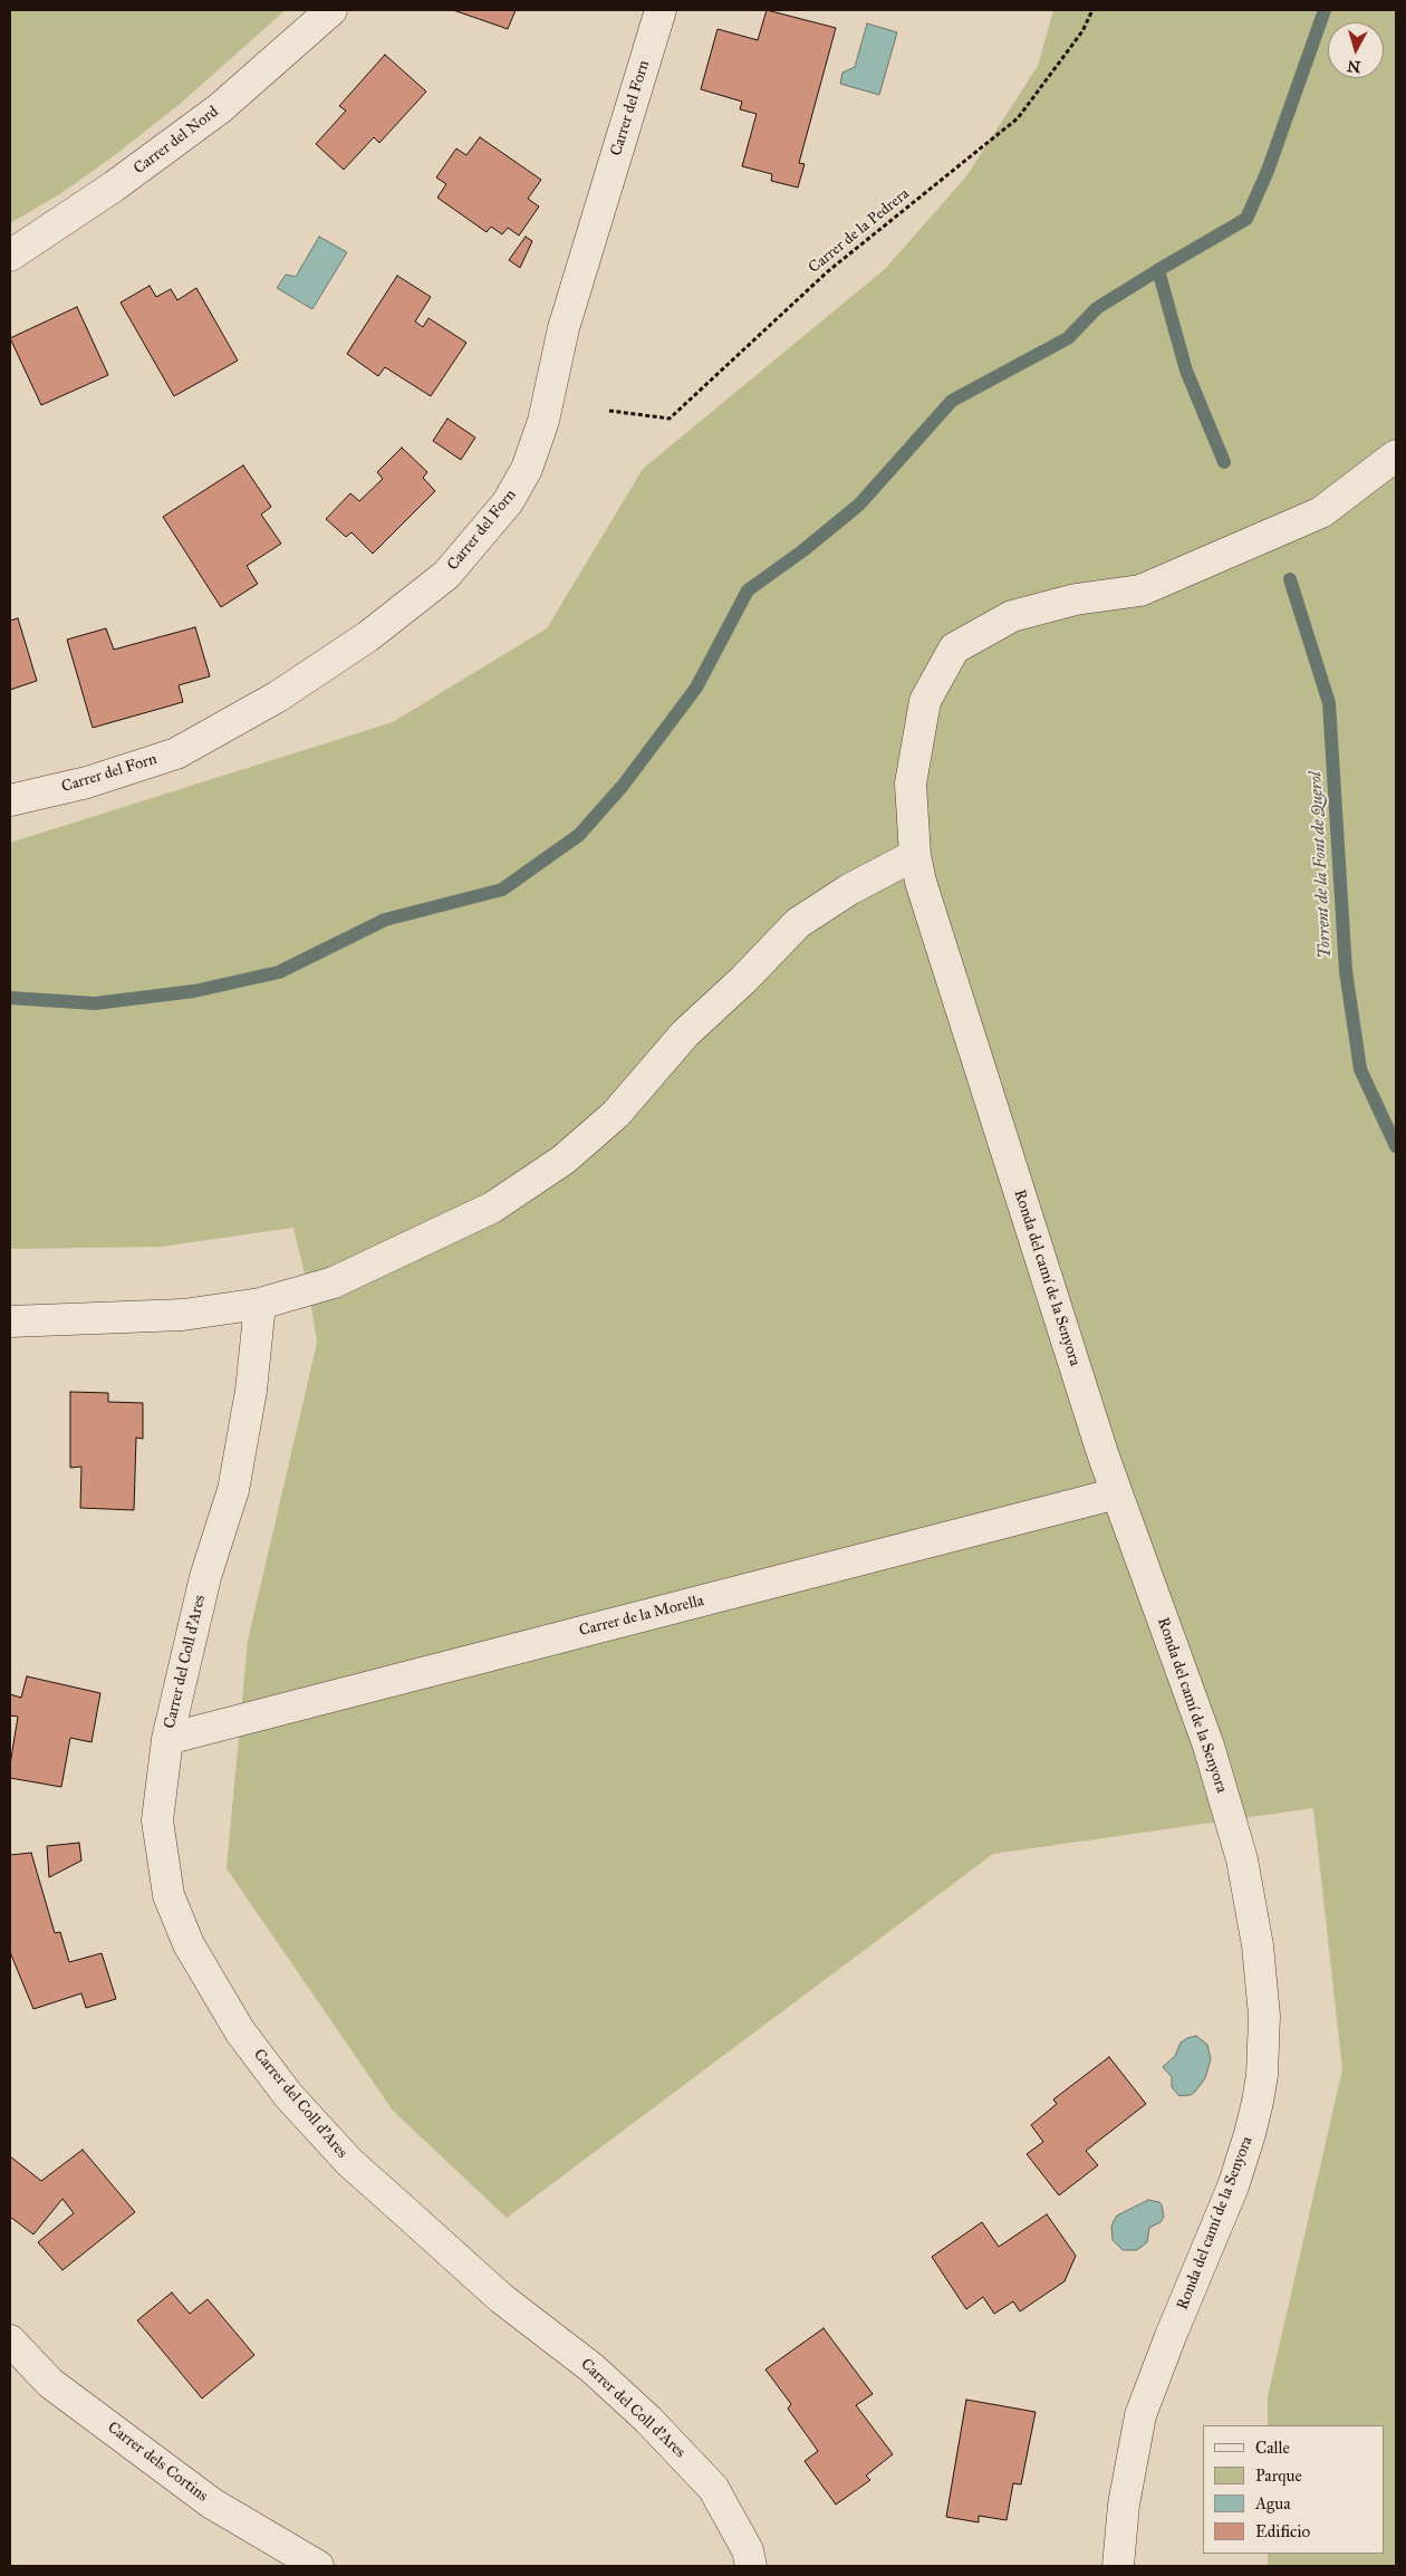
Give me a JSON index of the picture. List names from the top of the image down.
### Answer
{
  "streets": {
    "street": [
      "Carrer del Forn",
      "Carrer del Nord",
      "Ronda del camí de la Senyora",
      "Carrer de la Morella",
      "Carrer del Coll d'Ares",
      "Carrer dels Cortins"
    ],
    "path": ["Carrer de la Pedrera"]
  },
  "crossings": [
    ["Ronda del camí de la Senyora", "Carrer de la Morella"],
    ["Carrer de la Morella", "Carrer del Coll d'Ares"]
  ],
  "water": ["Torrent de la Font de Querol"],
  "legend": [
    "Calle",
    "Parque",
    "Agua",
    "Edificio"
  ],
  "north": "bottom"
}
